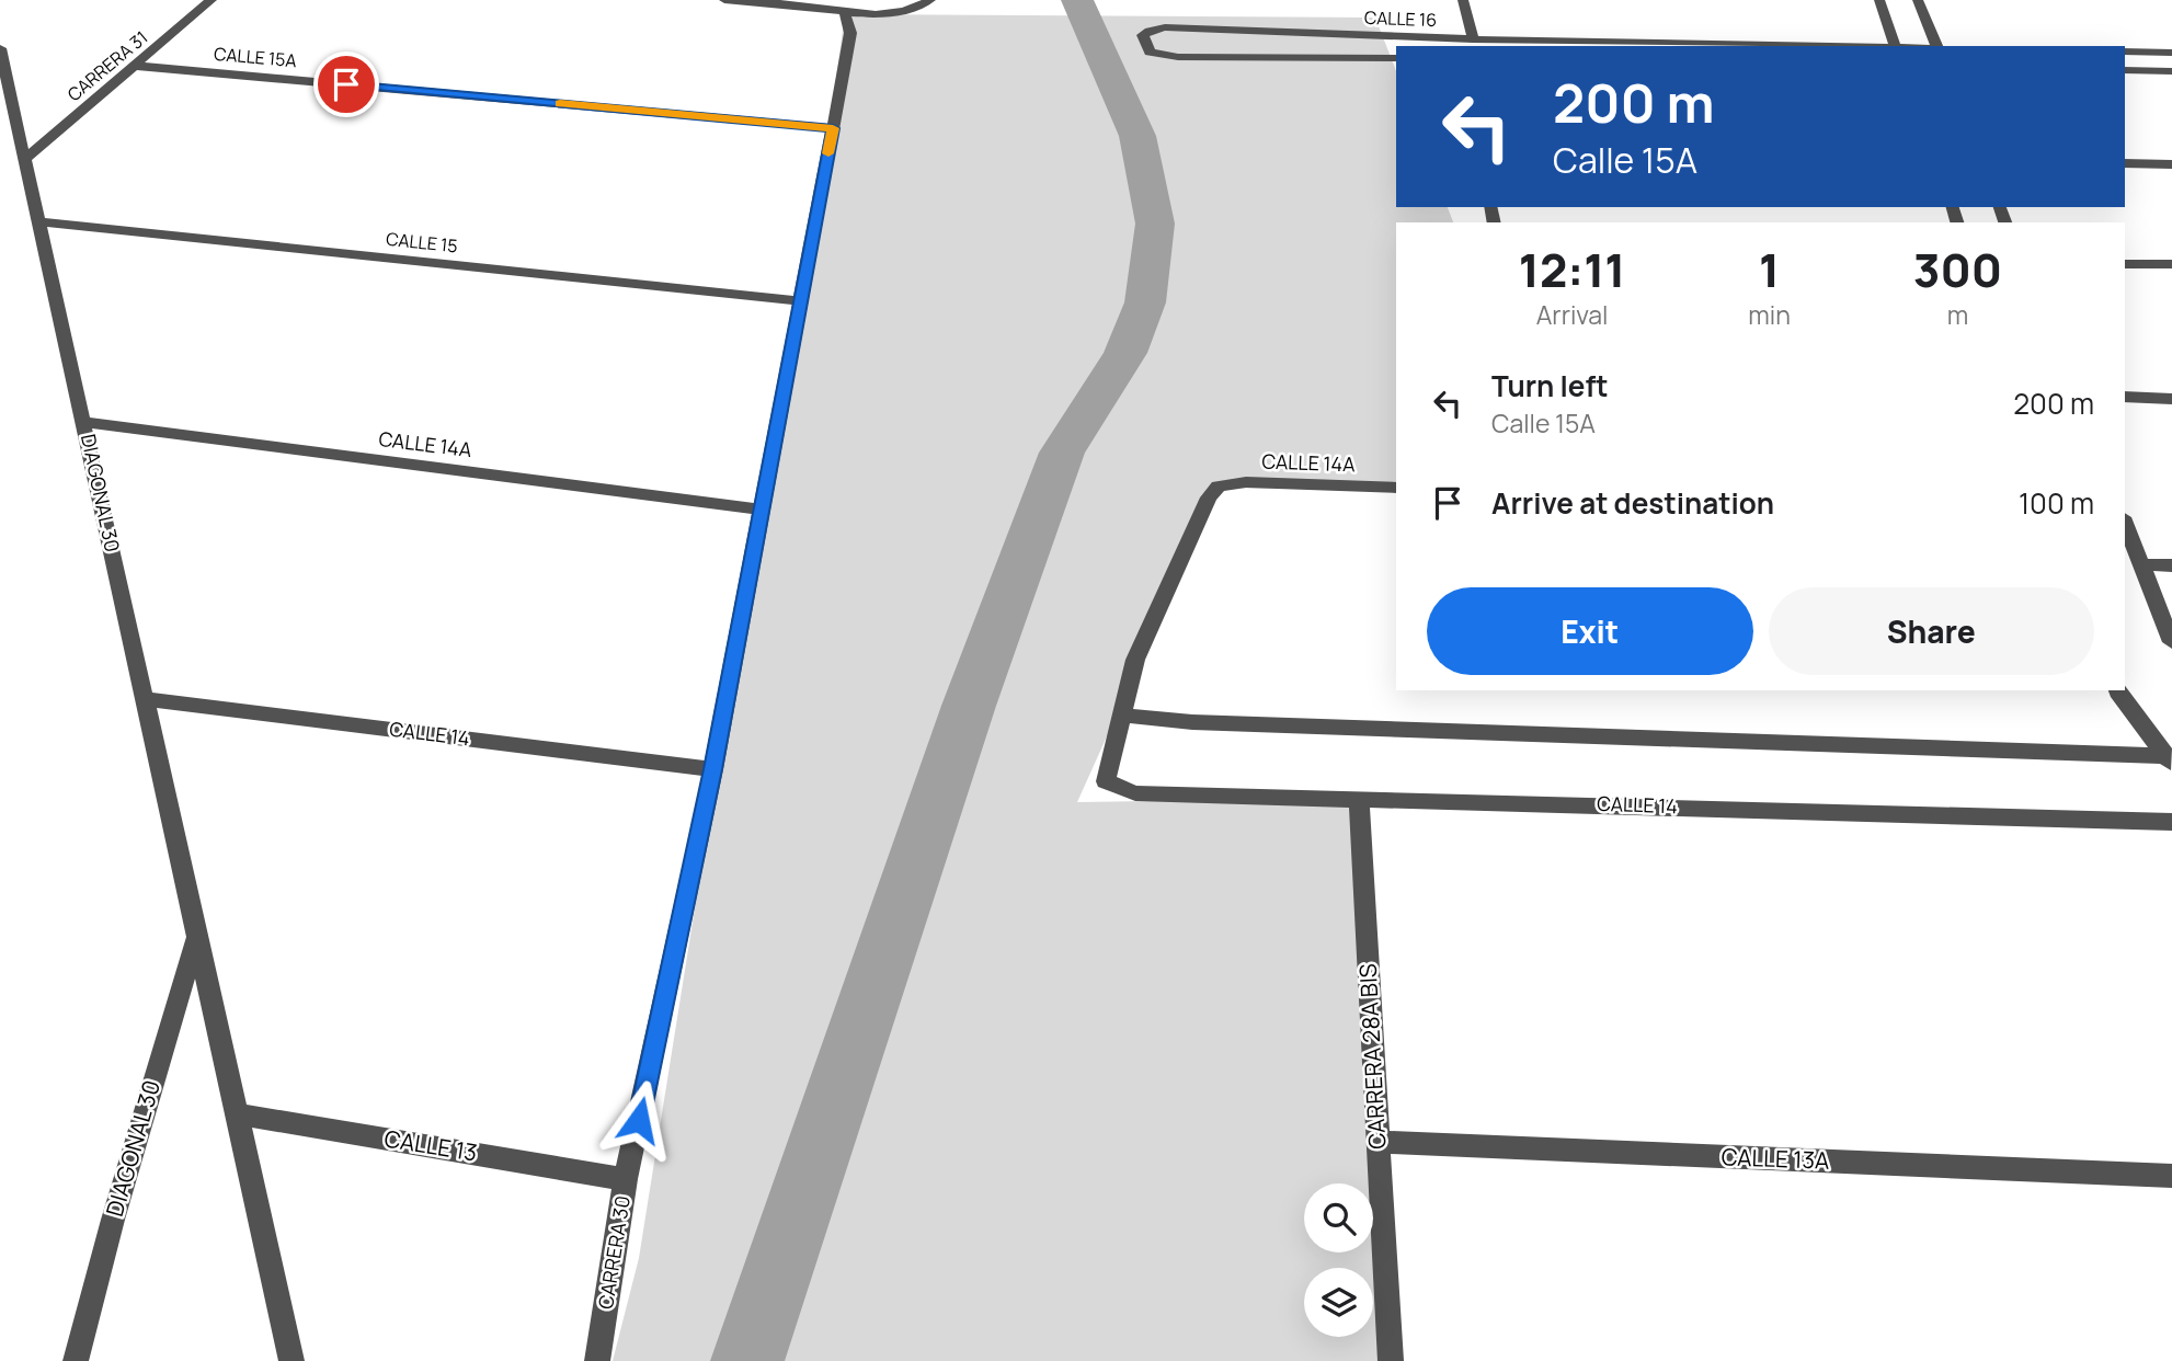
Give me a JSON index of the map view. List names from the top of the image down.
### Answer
{
  "streets": {
    "street": [
      "CALLE 16",
      "CALLE 15A",
      "CARRERA 31",
      "CALLE 15",
      "CALLE 14A",
      "DIAGONAL 30",
      "CALLE 14",
      "CARRERA 28A BIS",
      "CALLE 13",
      "CALLE 13A",
      "CARRERA 30"
    ]
  },
  "crossings": [
    ["CALLE 15A", "CARRERA 31"],
    ["CALLE 15A", "CARRERA 30"],
    ["CARRERA 31", "DIAGONAL 30"],
    ["CALLE 15", "DIAGONAL 30"],
    ["CALLE 15", "CARRERA 30"],
    ["CALLE 14A", "DIAGONAL 30"],
    ["CALLE 14A", "CALLE 14"],
    ["CALLE 14A", "CARRERA 30"],
    ["DIAGONAL 30", "CALLE 14"],
    ["DIAGONAL 30", "CALLE 13"],
    ["CALLE 14", "CARRERA 28A BIS"],
    ["CALLE 14", "CARRERA 30"],
    ["CARRERA 28A BIS", "CALLE 13A"],
    ["CALLE 13", "CARRERA 30"]
  ],
  "page": {
    "turn": ["200 m", "Calle 15A"],
    "eta": [
      "12:11",
      "Arrival",
      "1",
      "min",
      "300",
      "m"
    ],
    "list": [
      {
        "name": "Turn left",
        "note": "Calle 15A",
        "value": "200 m"
      },
      {
        "name": "Arrive at destination",
        "value": "100 m"
      }
    ],
    "buttons": ["Exit", "Share"]
  }
}
